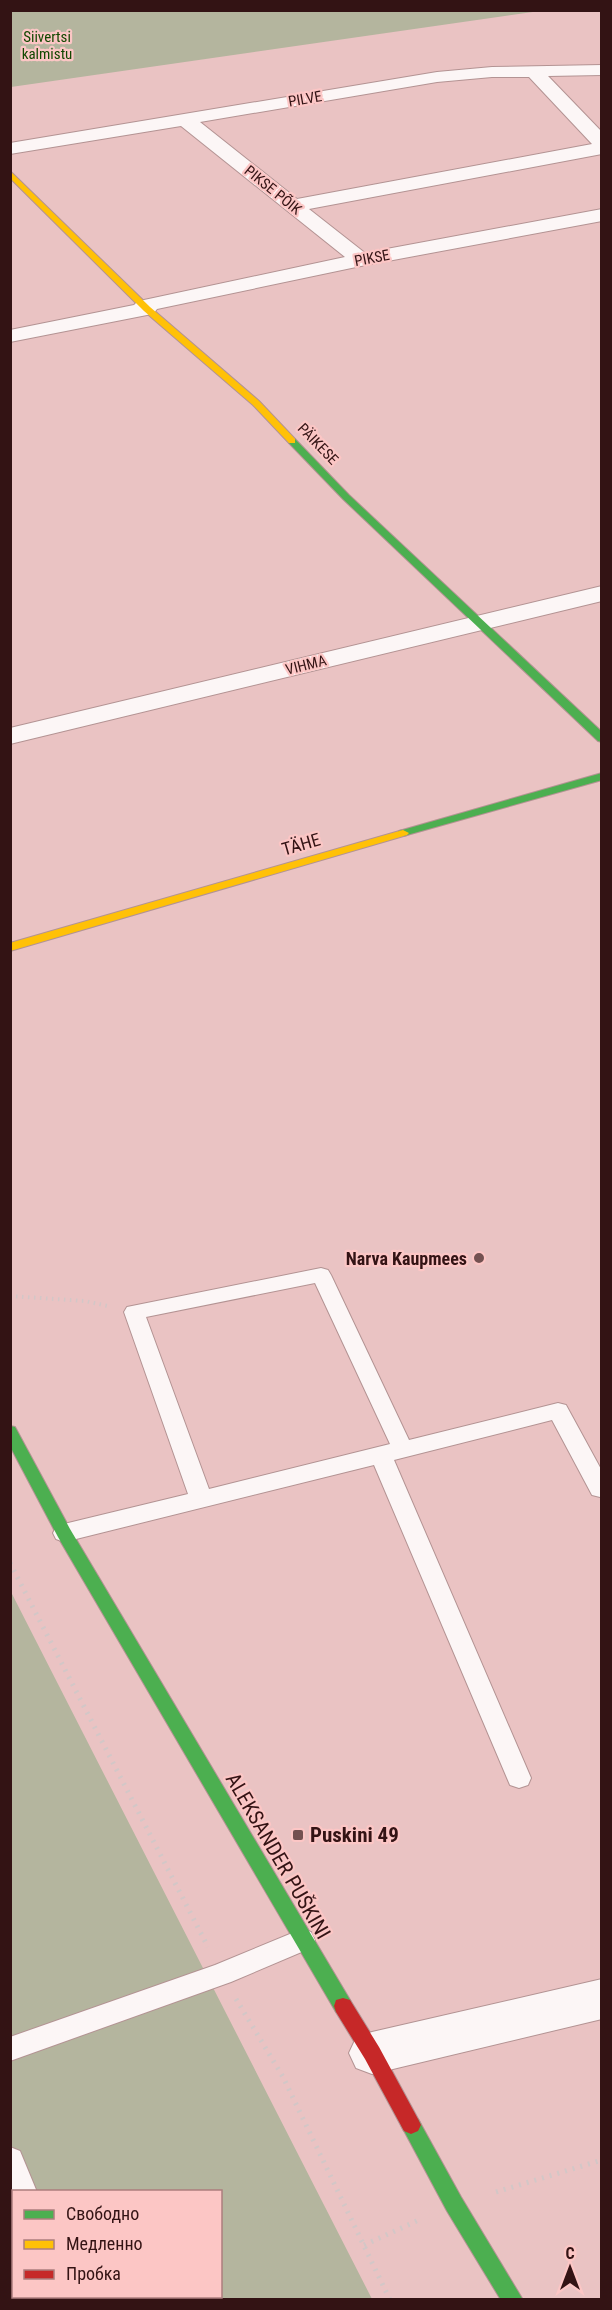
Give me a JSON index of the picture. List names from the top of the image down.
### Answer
{
  "streets": {
    "street": [
      "PILVE",
      "PIKSE PÕIK",
      "PIKSE",
      "PÄIKESE",
      "VIHMA",
      "TÄHE",
      "ALEKSANDER PUŠKINI"
    ]
  },
  "crossings": [
    ["PILVE", "PIKSE PÕIK"],
    ["PIKSE PÕIK", "PIKSE"],
    ["PIKSE", "PÄIKESE"],
    ["PÄIKESE", "VIHMA"]
  ],
  "parks": ["Siivertsi kalmistu"],
  "places": {
    "other": ["Narva Kaupmees"],
    "transit": ["Puskini 49"]
  },
  "legend": ["Свободно", "Медленно", "Пробка"],
  "north": "top"
}
